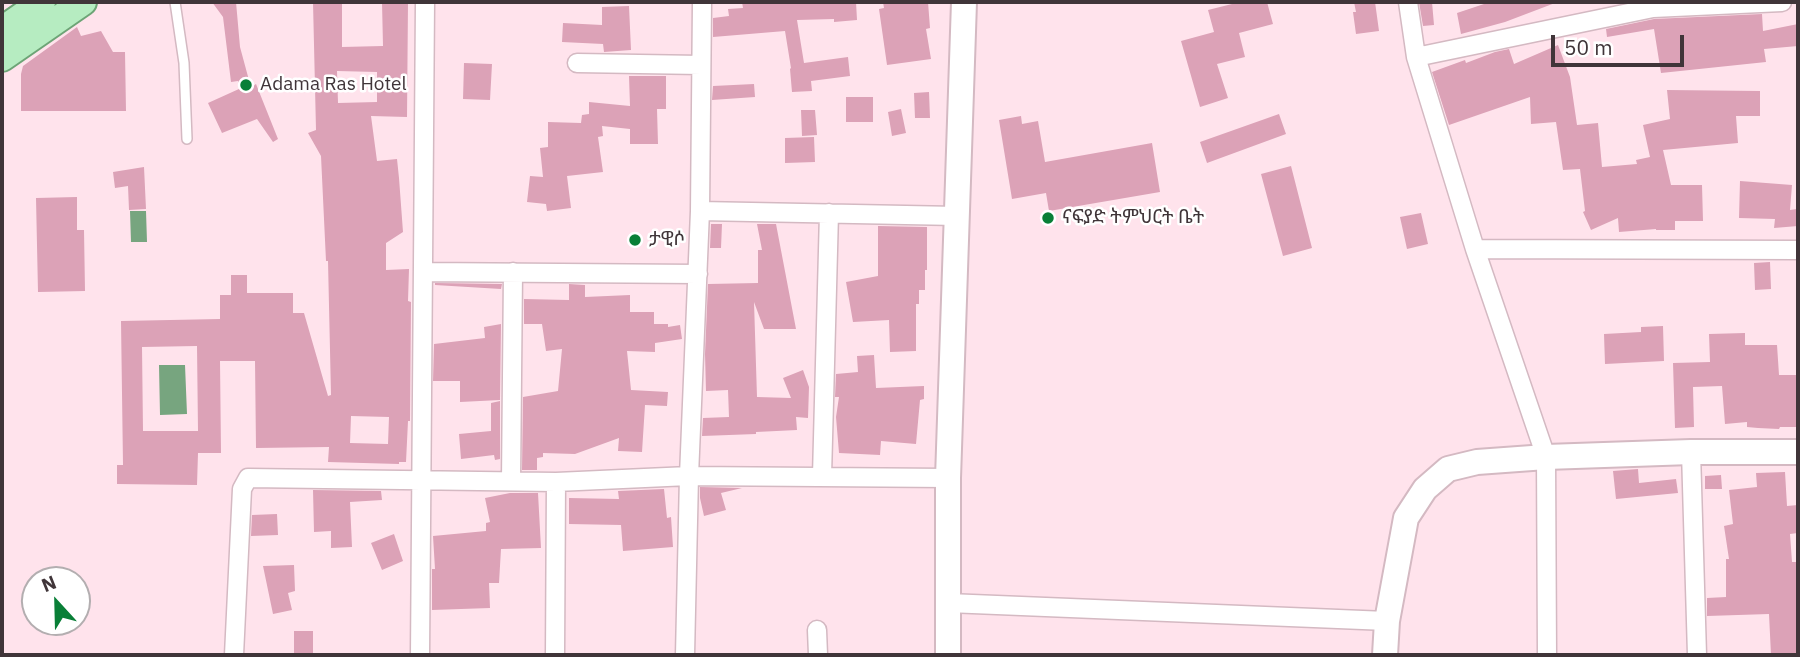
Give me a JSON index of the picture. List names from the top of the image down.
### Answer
{
  "places": ["Adama Ras Hotel", "ናፍያድ ትምህርት ቤት", "ታዊሶ"],
  "scale_bar": "50 m",
  "north": "top"
}
